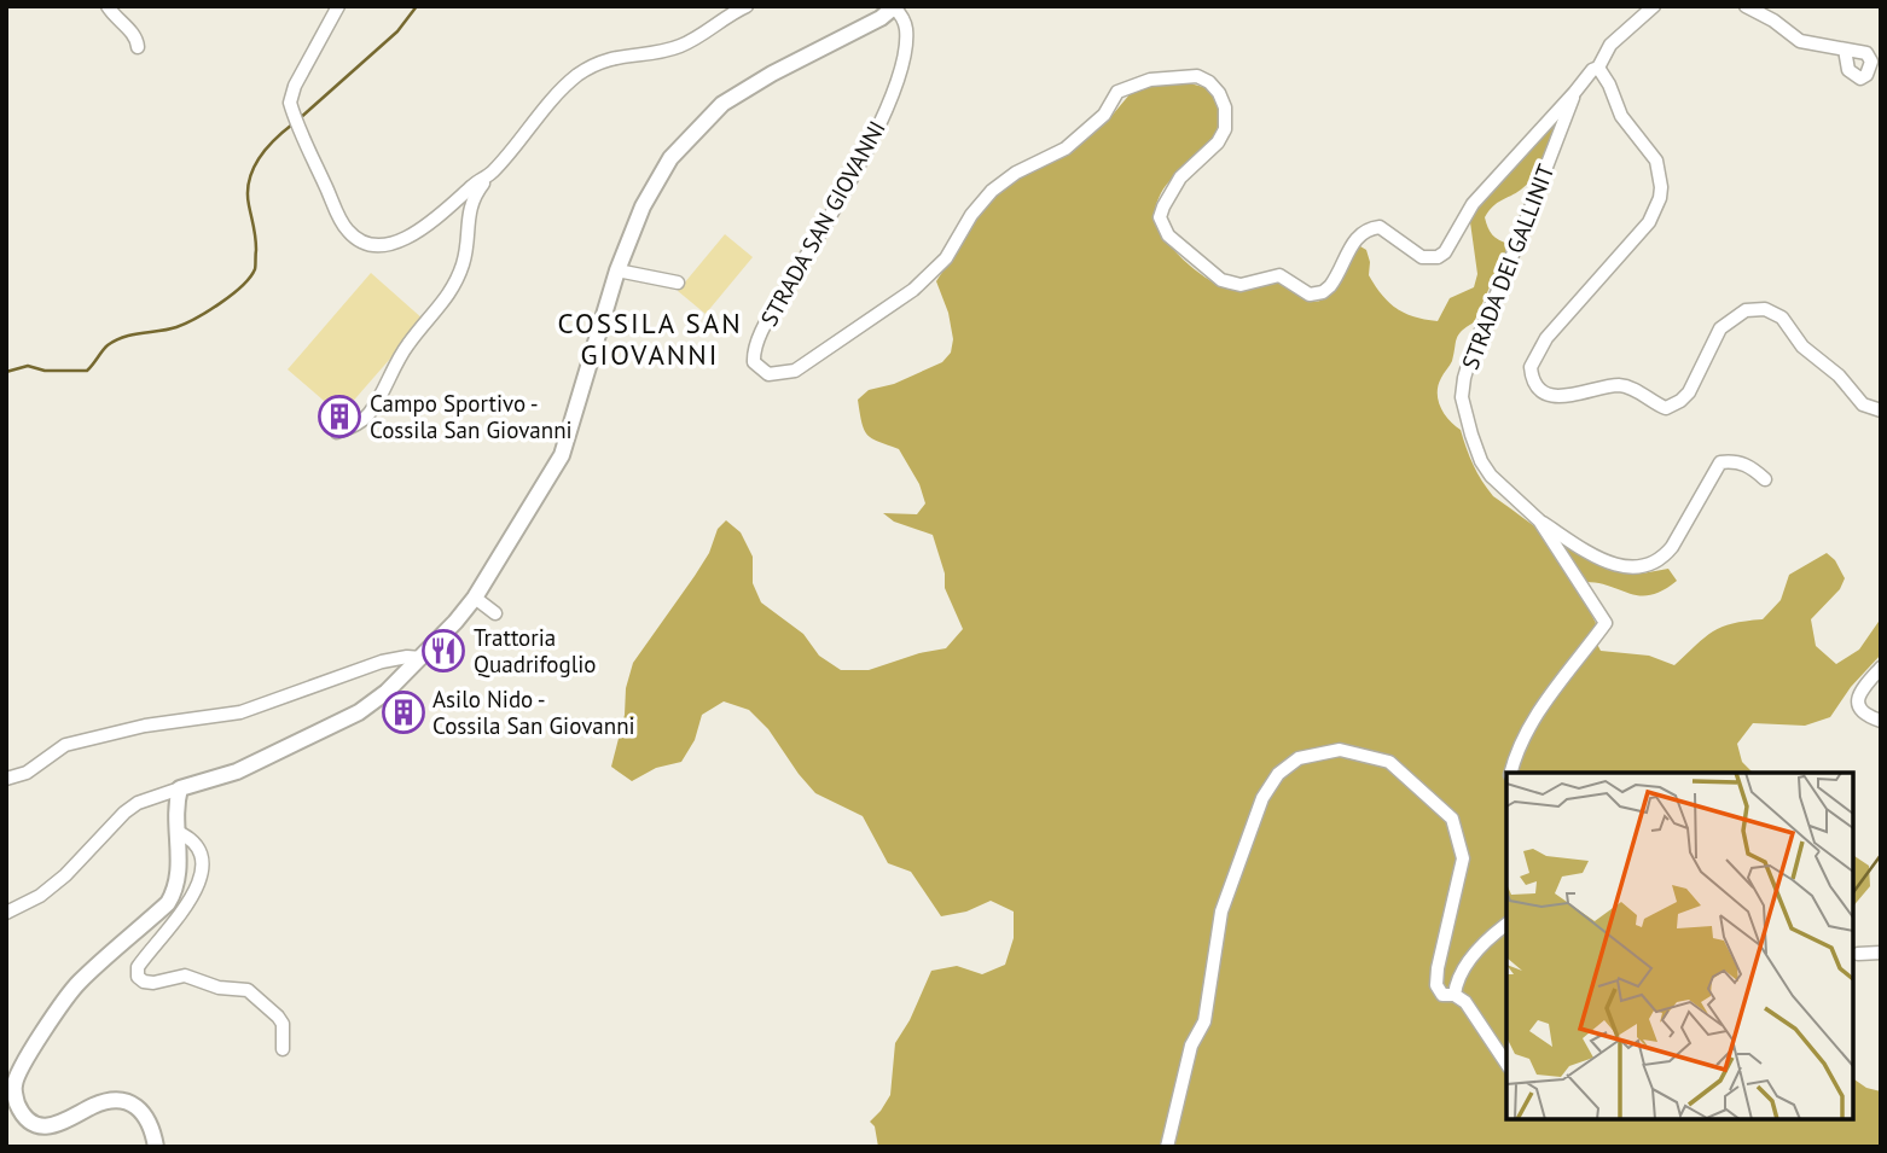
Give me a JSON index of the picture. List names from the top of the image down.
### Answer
{
  "streets": {
    "street": ["STRADA SAN GIOVANNI", "STRADA DEI GALLINIT"]
  },
  "crossings": [
    ["STRADA SAN GIOVANNI", "STRADA DEI GALLINIT"]
  ],
  "districts": ["COSSILA SAN GIOVANNI"],
  "places": {
    "building": ["Campo Sportivo - Cossila San Giovanni", "Asilo Nido - Cossila San Giovanni"],
    "restaurant": ["Trattoria Quadrifoglio"]
  }
}
